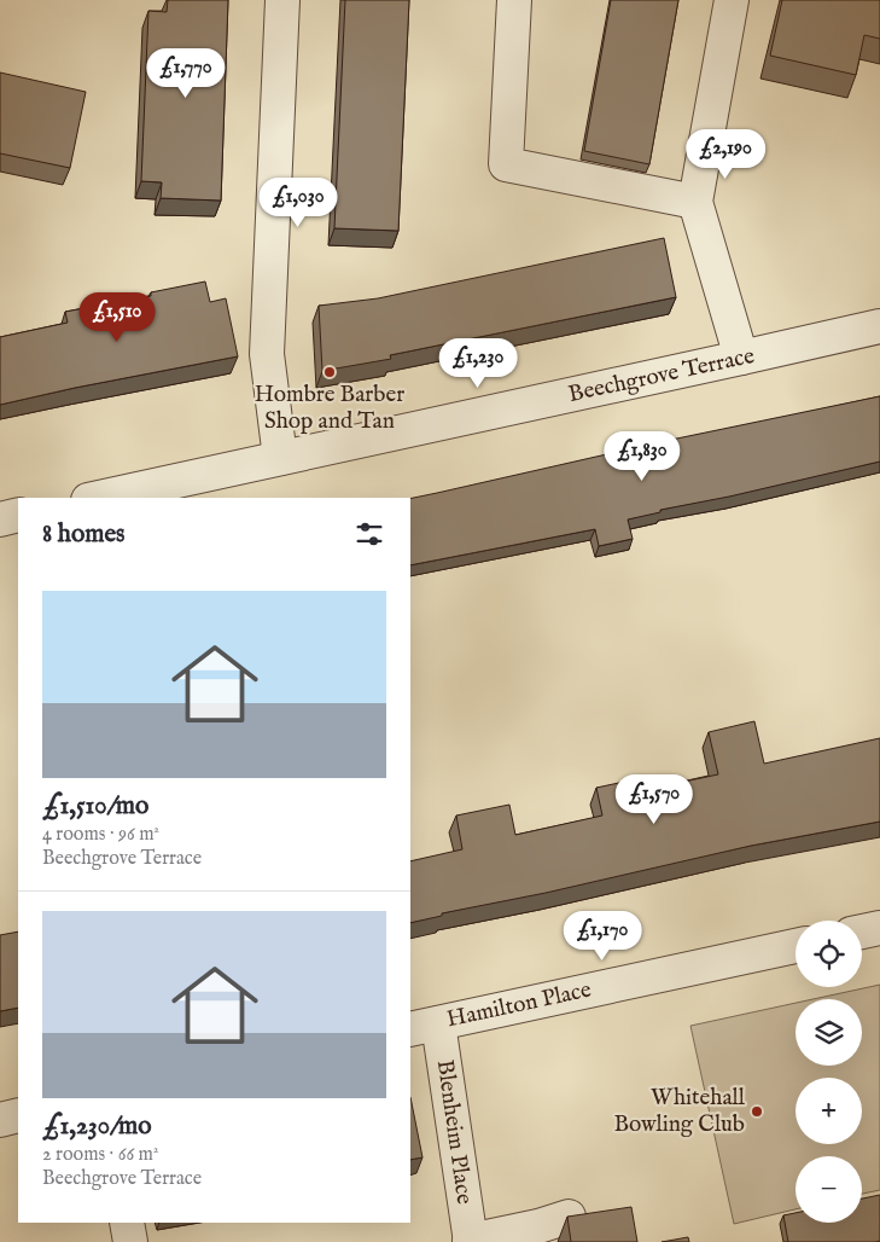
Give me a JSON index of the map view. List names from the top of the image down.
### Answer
{
  "streets": {
    "street": ["Beechgrove Terrace", "Hamilton Place", "Blenheim Place"]
  },
  "crossings": [
    ["Hamilton Place", "Blenheim Place"]
  ],
  "places": ["Hombre Barber Shop and Tan", "Whitehall Bowling Club"],
  "page": {
    "price": [
      "£1,770",
      "£2,190",
      "£1,030",
      "£1,510",
      "£1,230",
      "£1,830",
      "£1,570",
      "£1,170"
    ],
    "heading": "8 homes",
    "list": [
      {
        "name": "£1,510/mo",
        "note": "4 rooms · 96 m² · Beechgrove Terrace"
      },
      {
        "name": "£1,230/mo",
        "note": "2 rooms · 66 m² · Beechgrove Terrace"
      }
    ],
    "map_buttons": ["+", "−"]
  }
}
